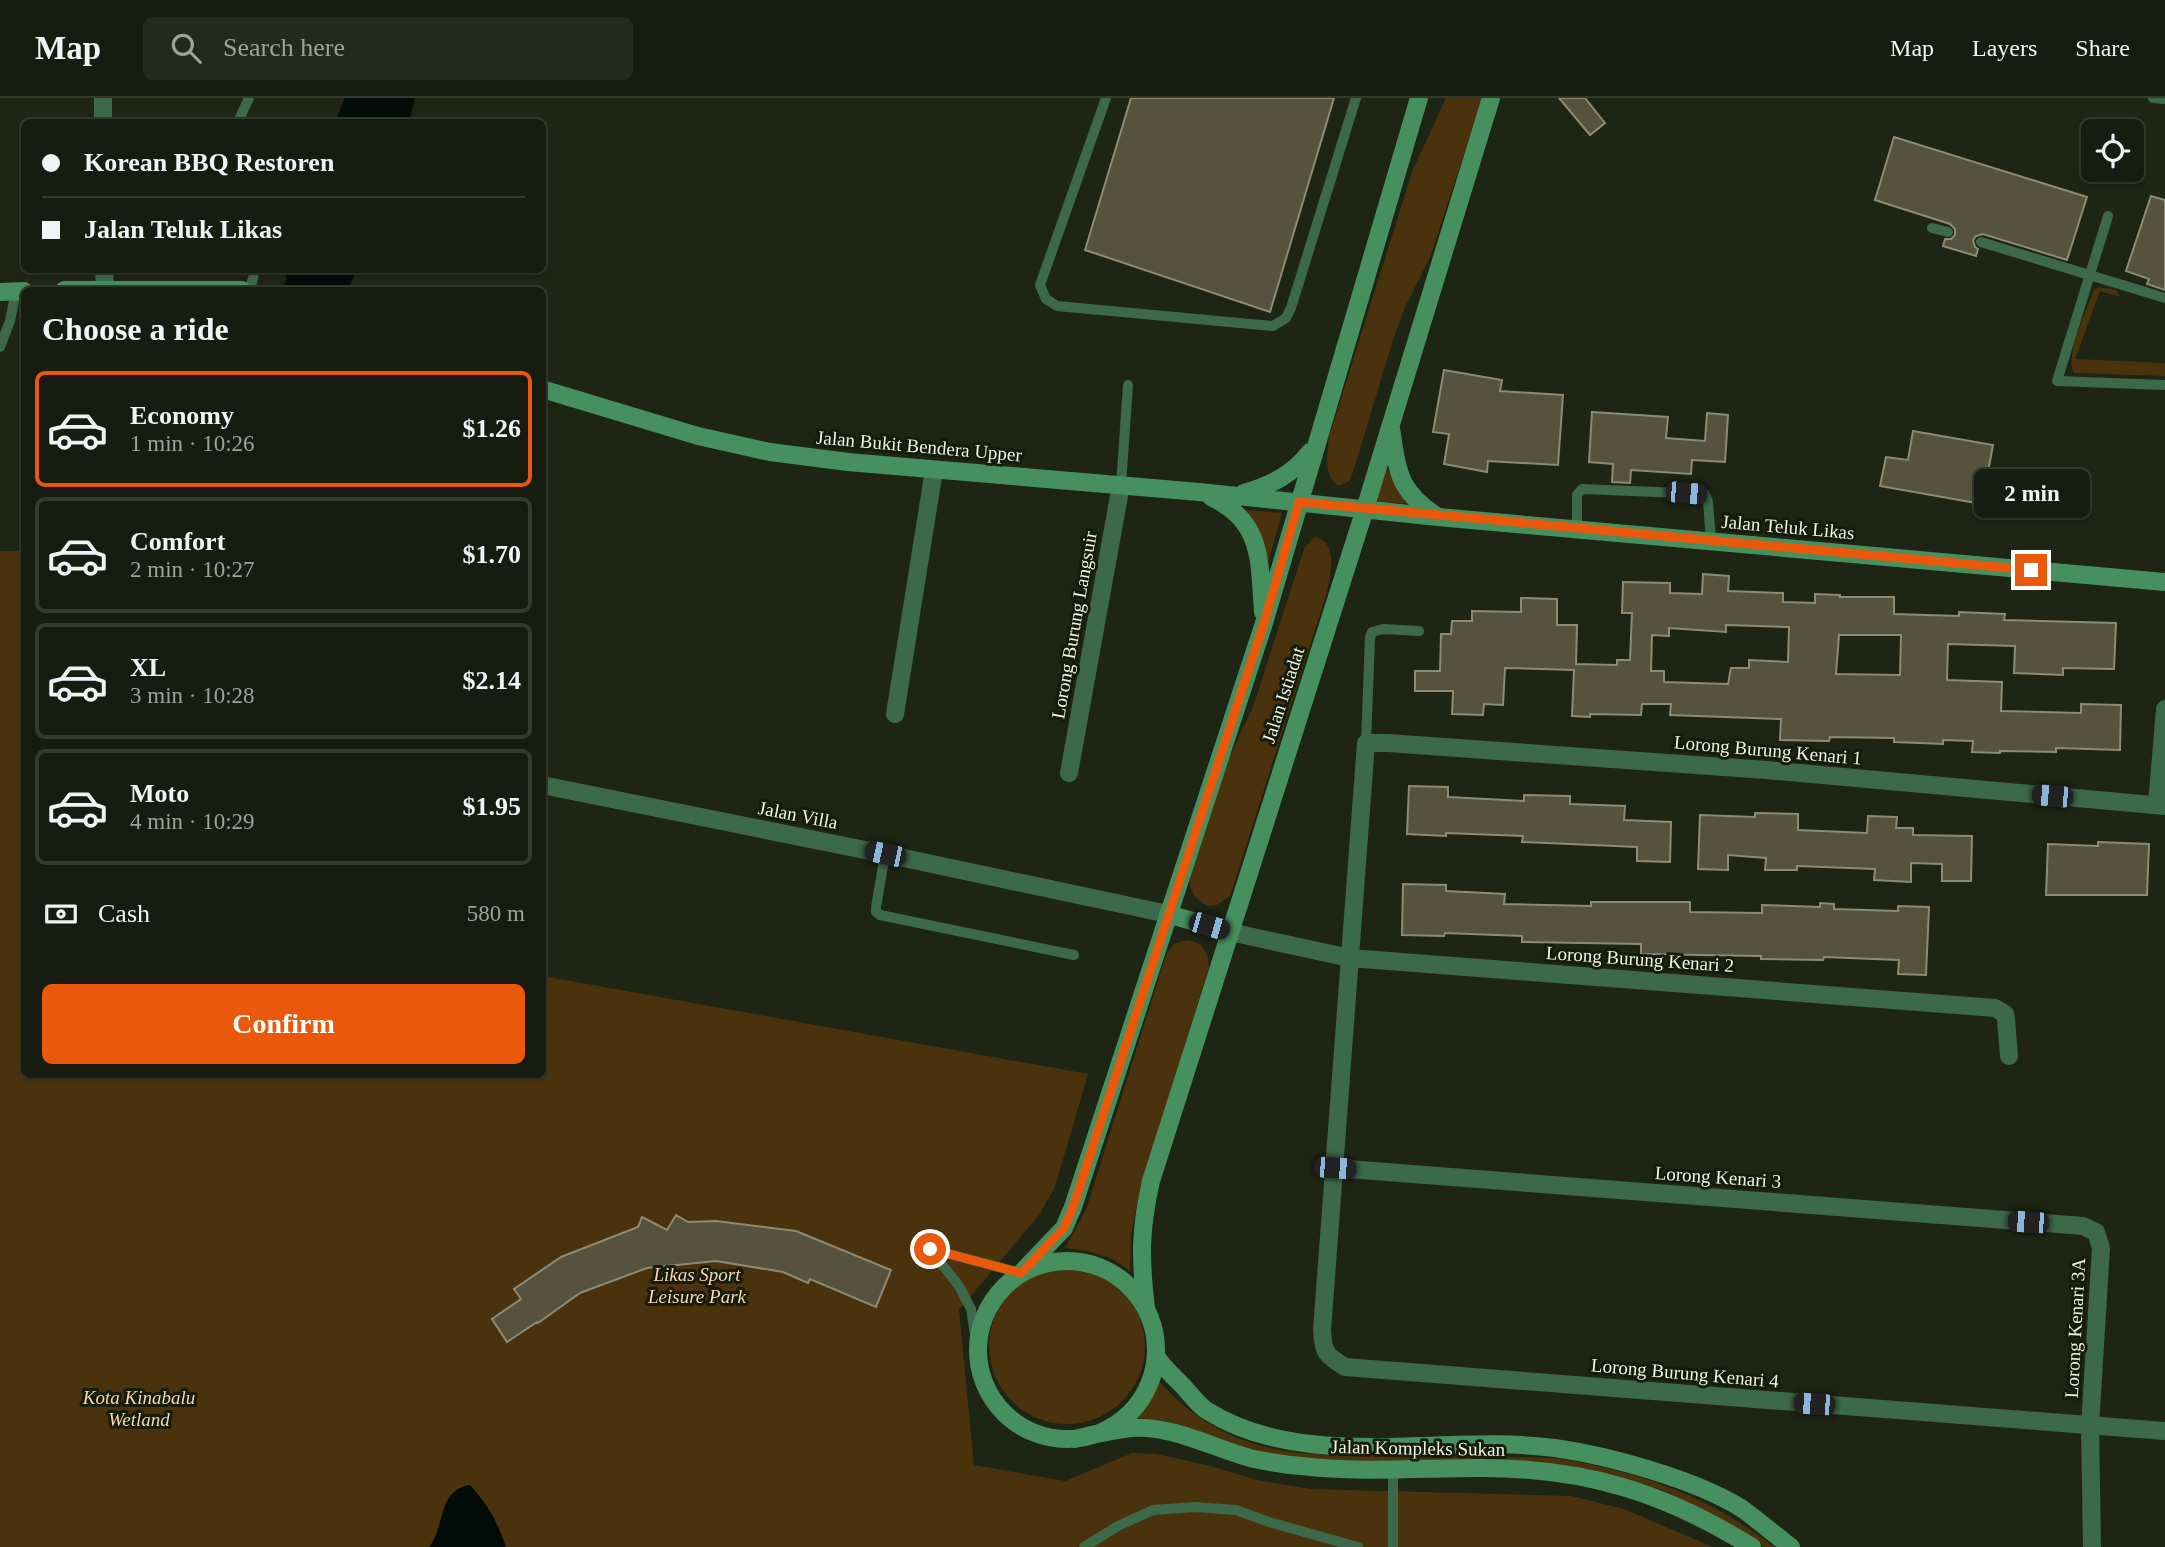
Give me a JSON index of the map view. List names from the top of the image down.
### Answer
{
  "streets": {
    "main road": [
      "Jalan Bukit Bendera Upper",
      "Jalan Teluk Likas",
      "Jalan Istiadat",
      "Jalan Kompleks Sukan"
    ],
    "street": [
      "Lorong Burung Langsuir",
      "Lorong Burung Kenari 1",
      "Jalan Villa",
      "Lorong Burung Kenari 2",
      "Lorong Kenari 3",
      "Lorong Kenari 3A",
      "Lorong Burung Kenari 4"
    ]
  },
  "crossings": [
    ["Jalan Bukit Bendera Upper", "Jalan Teluk Likas"],
    ["Jalan Bukit Bendera Upper", "Lorong Burung Langsuir"],
    ["Jalan Bukit Bendera Upper", "Jalan Istiadat"],
    ["Jalan Teluk Likas", "Jalan Istiadat"],
    ["Jalan Istiadat", "Lorong Burung Kenari 2"],
    ["Jalan Istiadat", "Jalan Kompleks Sukan"],
    ["Lorong Kenari 3", "Lorong Kenari 3A"],
    ["Lorong Kenari 3", "Lorong Burung Kenari 4"],
    ["Lorong Kenari 3A", "Lorong Burung Kenari 4"]
  ],
  "parks": ["Likas Sport Leisure Park", "Kota Kinabalu Wetland"],
  "page": {
    "header": "Map",
    "search": "Search here",
    "nav": ["Map", "Layers", "Share"],
    "banner": ["Korean BBQ Restoren", "Jalan Teluk Likas"],
    "heading": "Choose a ride",
    "list": [
      {
        "name": "Economy",
        "note": "1 min · 10:26",
        "value": "$1.26"
      },
      {
        "name": "Comfort",
        "note": "2 min · 10:27",
        "value": "$1.70"
      },
      {
        "name": "XL",
        "note": "3 min · 10:28",
        "value": "$2.14"
      },
      {
        "name": "Moto",
        "note": "4 min · 10:29",
        "value": "$1.95"
      }
    ],
    "bubble": "2 min",
    "pay": ["Cash", "580 m"],
    "buttons": "Confirm"
  }
}
